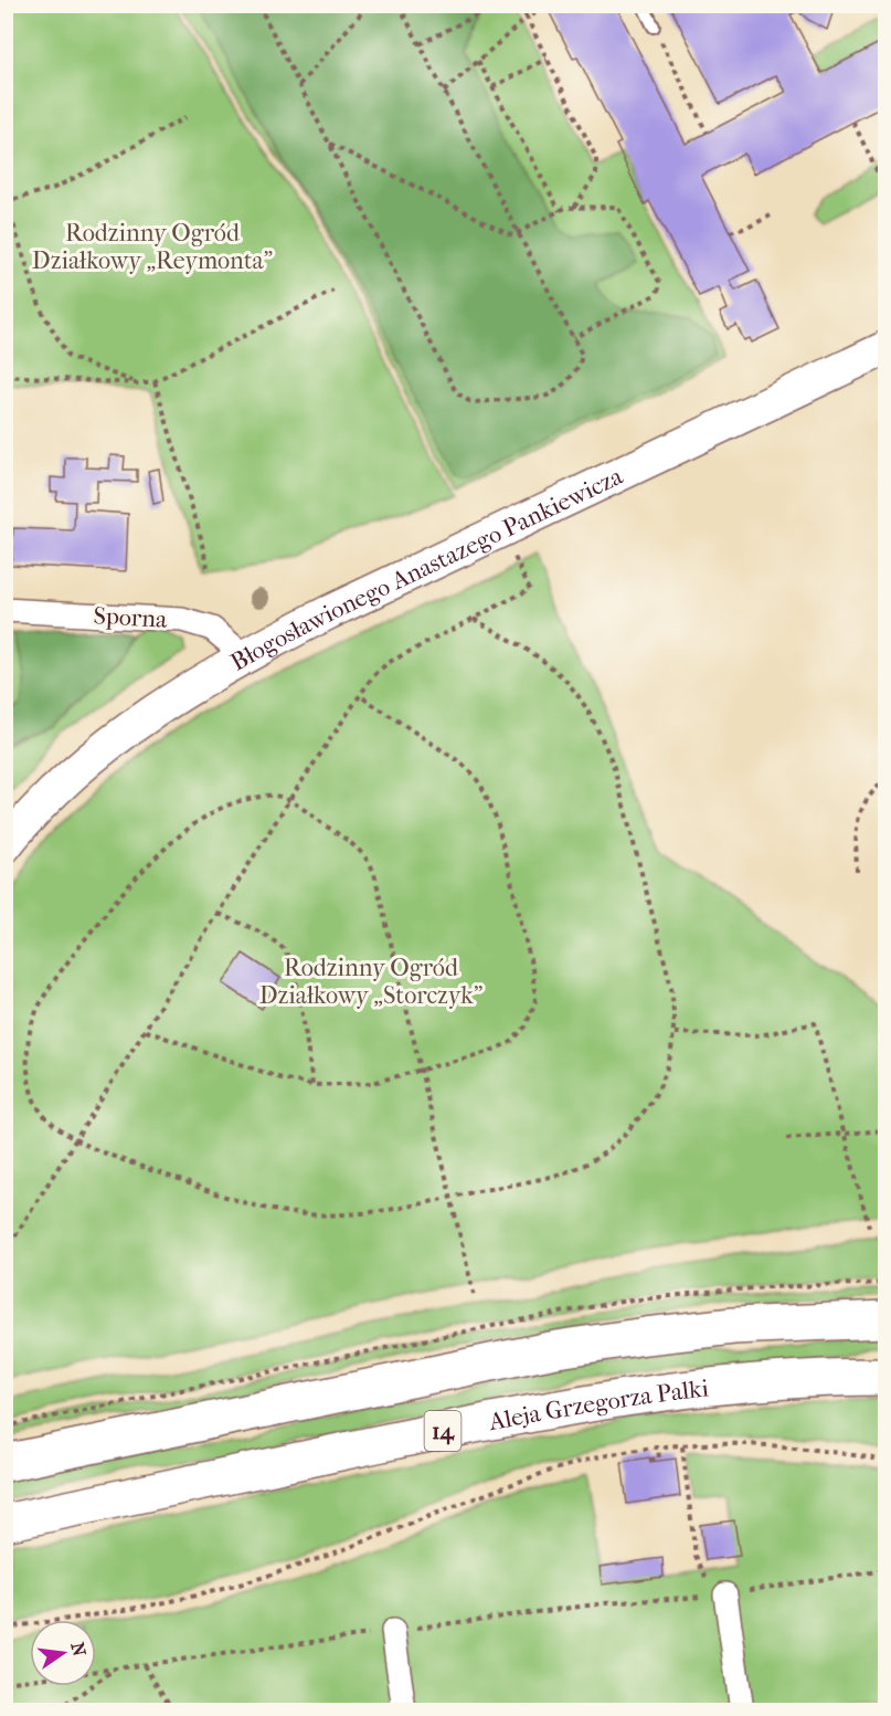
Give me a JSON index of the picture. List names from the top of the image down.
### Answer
{
  "streets": {
    "main road": ["Aleja Grzegorza Palki", "14"],
    "street": ["Błogosławionego Anastazego Pankiewicza", "Sporna"]
  },
  "crossings": [
    ["Błogosławionego Anastazego Pankiewicza", "Sporna"]
  ],
  "parks": ["Rodzinny Ogród Działkowy „Reymonta”", "Rodzinny Ogród Działkowy „Storczyk”"],
  "north": "right"
}
